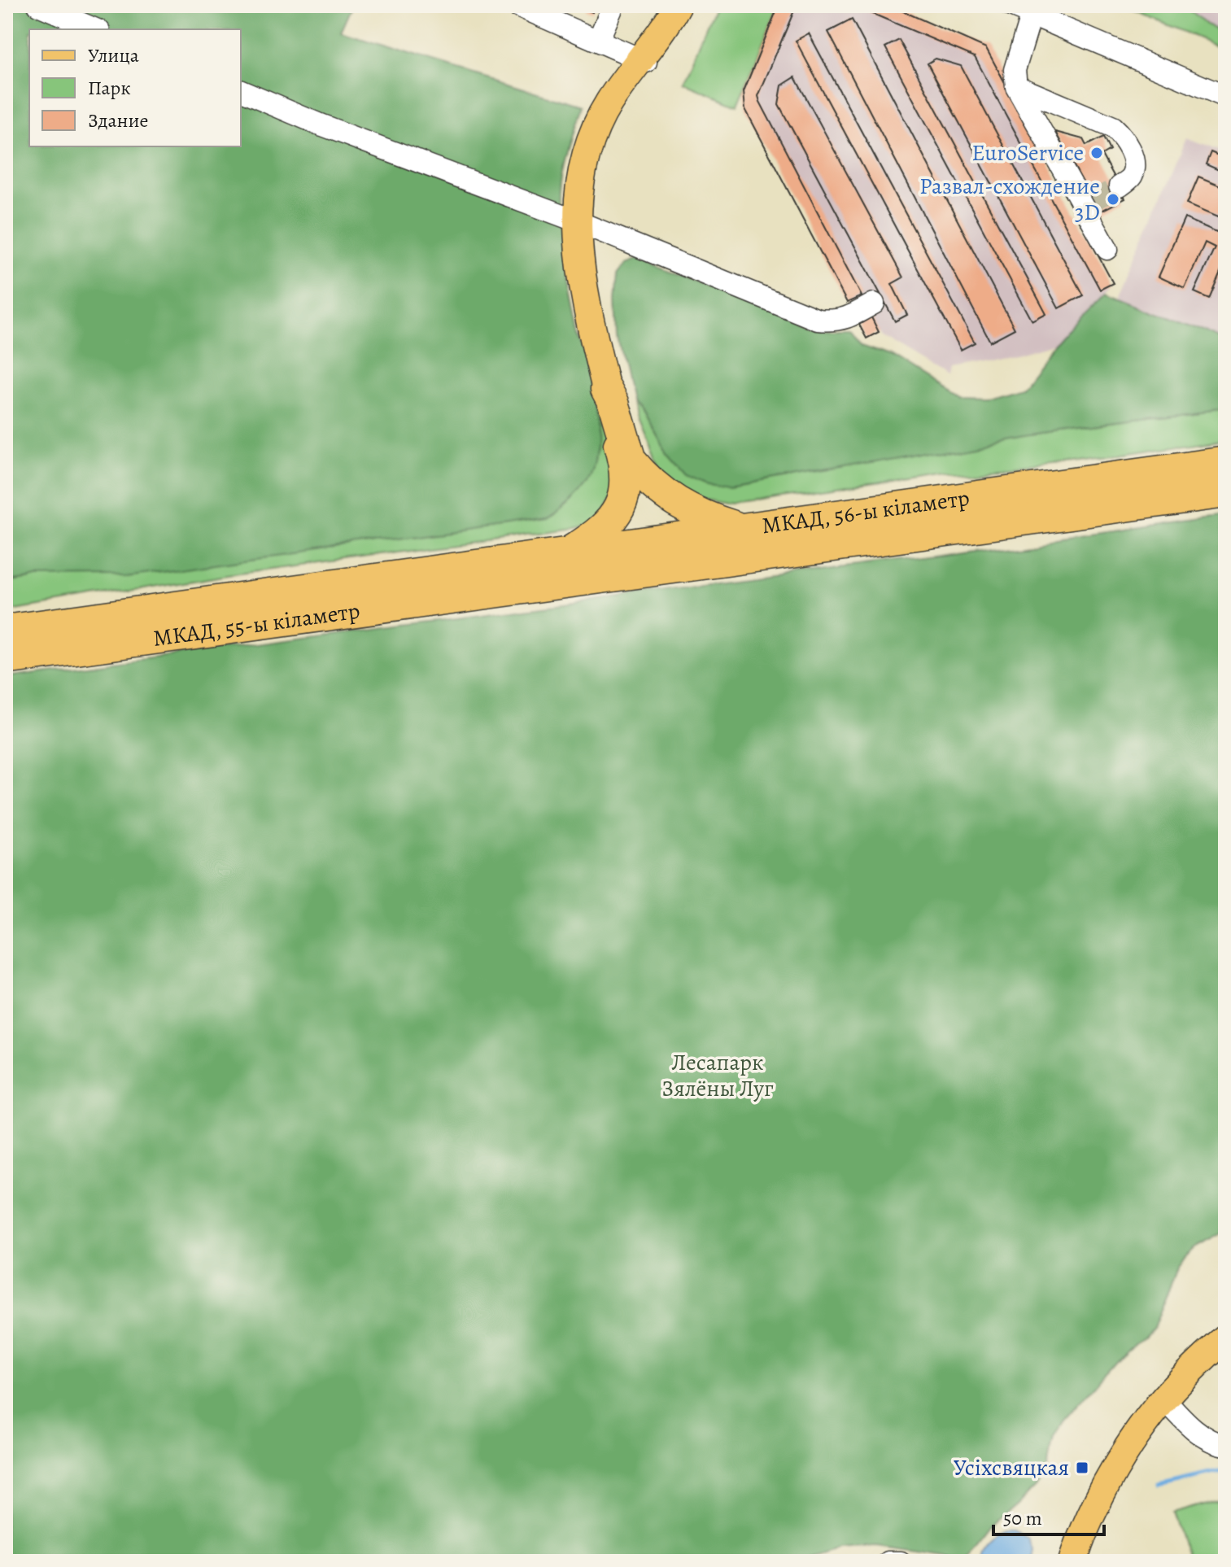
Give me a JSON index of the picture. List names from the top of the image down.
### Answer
{
  "streets": {
    "highway": ["МКАД, 56-ы кіламетр", "МКАД, 55-ы кіламетр"]
  },
  "crossings": [
    ["МКАД, 56-ы кіламетр", "МКАД, 55-ы кіламетр"]
  ],
  "parks": ["Лесапарк Зялёны Луг"],
  "places": {
    "other": ["EuroService", "Развал-схождение 3D"],
    "transit": ["Усіхсвяцкая"]
  },
  "legend": ["Улица", "Парк", "Здание"],
  "scale_bar": "50 m"
}
